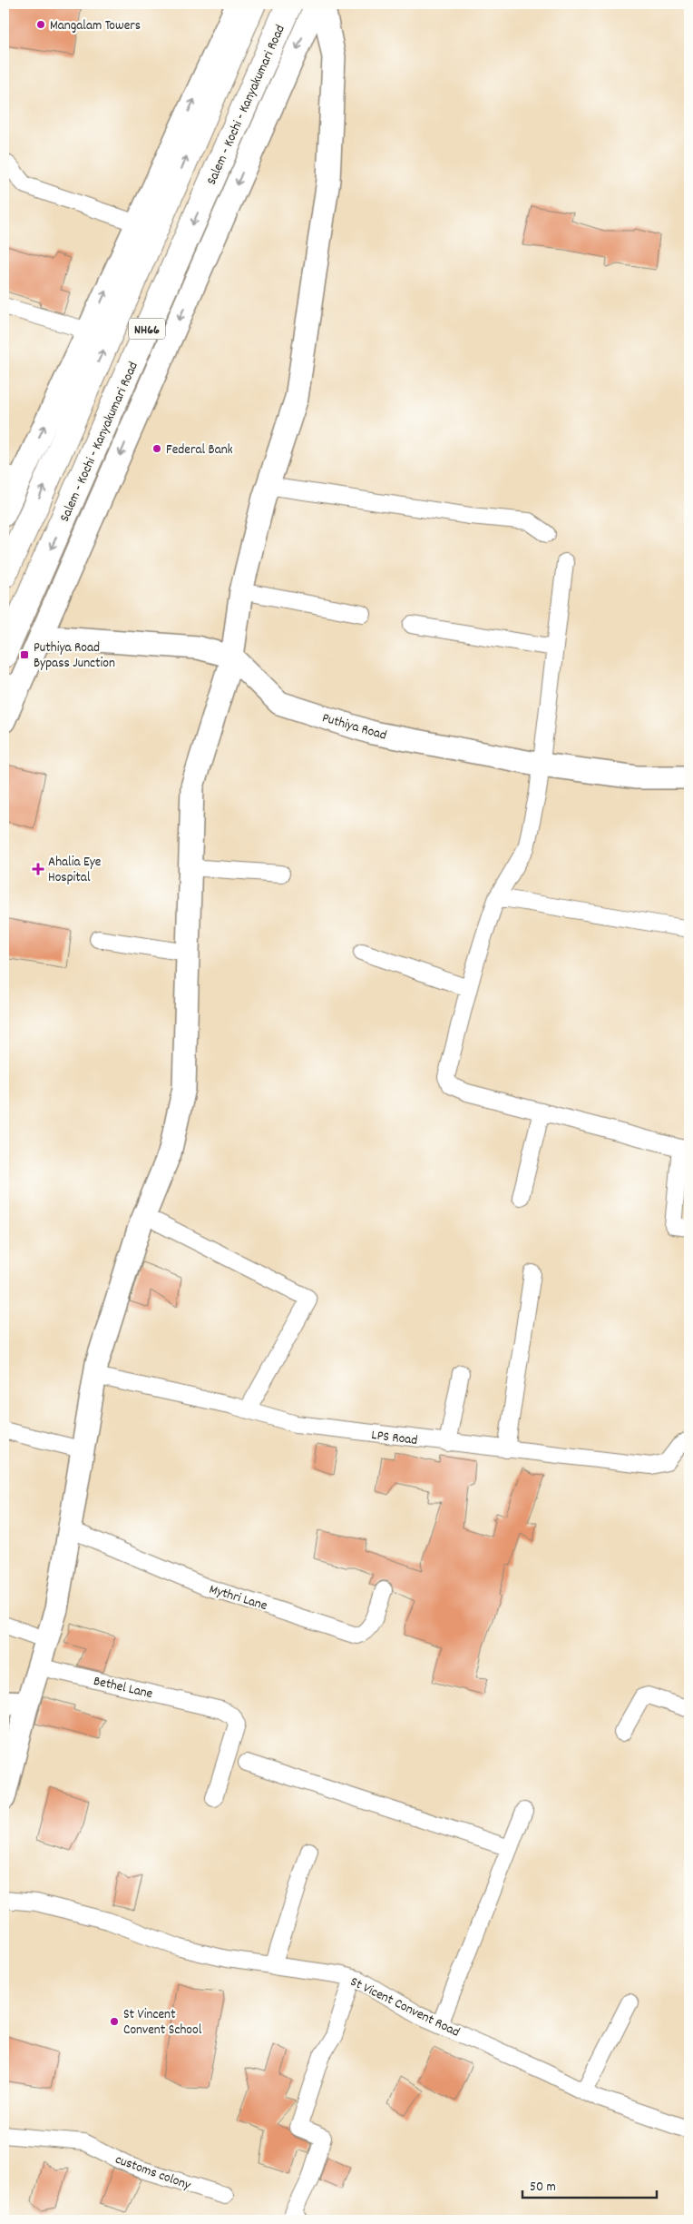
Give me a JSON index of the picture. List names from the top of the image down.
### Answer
{
  "streets": {
    "highway": ["Salem - Kochi - Kanyakumari Road", "NH66"],
    "street": [
      "Puthiya Road",
      "LPS Road",
      "Mythri Lane",
      "Bethel Lane",
      "St Vicent Convent Road",
      "customs colony"
    ]
  },
  "places": {
    "other": ["Mangalam Towers", "Federal Bank", "St Vincent Convent School"],
    "transit": ["Puthiya Road Bypass Junction"],
    "health": ["Ahalia Eye Hospital"]
  },
  "scale_bar": "50 m"
}
